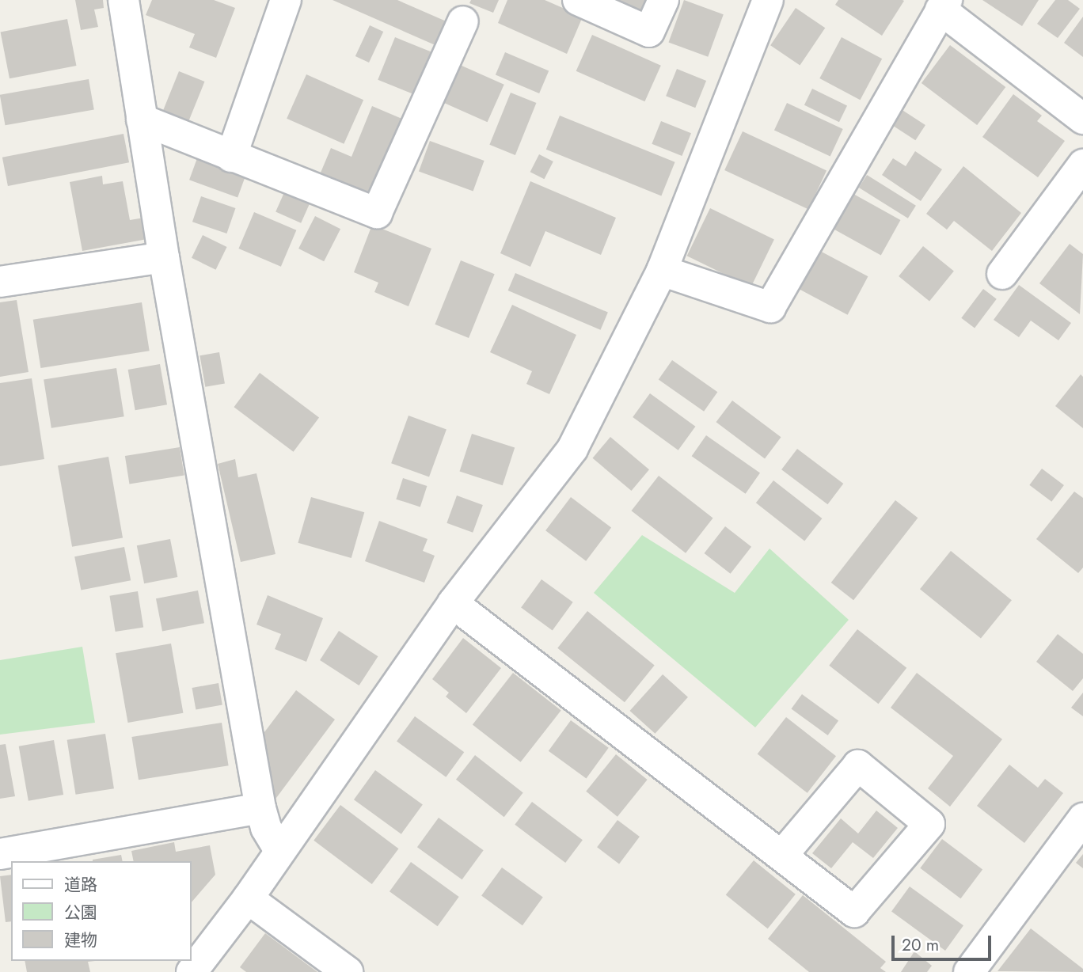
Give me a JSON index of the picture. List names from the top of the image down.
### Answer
{
  "legend": ["道路", "公園", "建物"],
  "scale_bar": "20 m"
}
